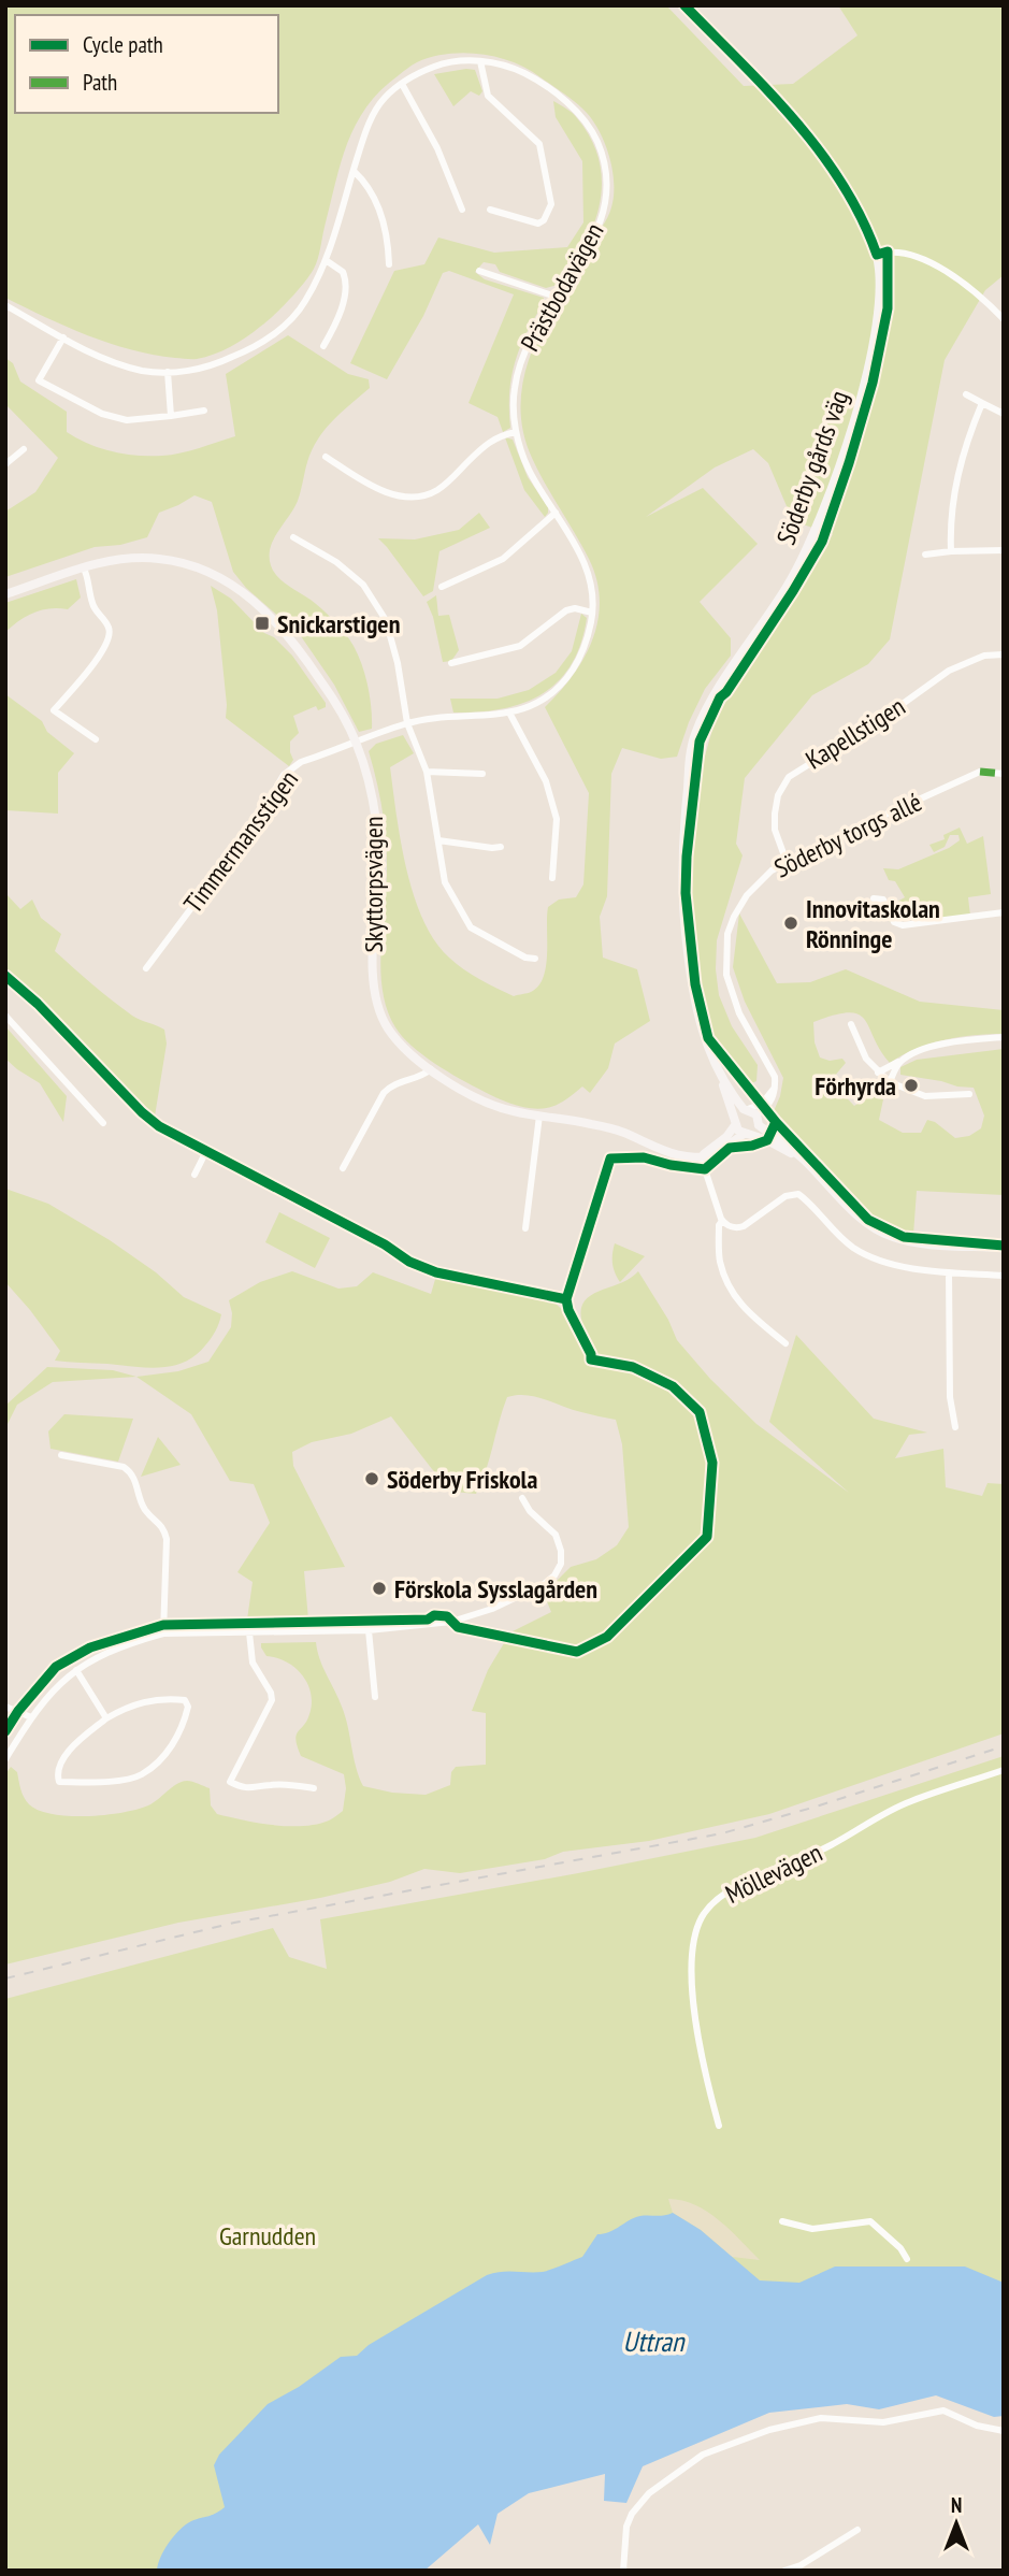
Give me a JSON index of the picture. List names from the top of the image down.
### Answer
{
  "streets": {
    "main road": ["Söderby gårds väg", "Skyttorpsvägen"],
    "street": [
      "Prästbodavägen",
      "Kapellstigen",
      "Söderby torgs allé",
      "Timmermansstigen",
      "Möllevägen"
    ]
  },
  "crossings": [
    ["Prästbodavägen", "Timmermansstigen"],
    ["Prästbodavägen", "Skyttorpsvägen"],
    ["Söderby gårds väg", "Söderby torgs allé"],
    ["Kapellstigen", "Söderby torgs allé"],
    ["Timmermansstigen", "Skyttorpsvägen"]
  ],
  "water": ["Uttran"],
  "parks": ["Garnudden"],
  "places": {
    "transit": ["Snickarstigen"],
    "other": [
      "Innovitaskolan Rönninge",
      "Förhyrda",
      "Söderby Friskola",
      "Förskola Sysslagården"
    ]
  },
  "legend": ["Cycle path", "Path"],
  "north": "top"
}
